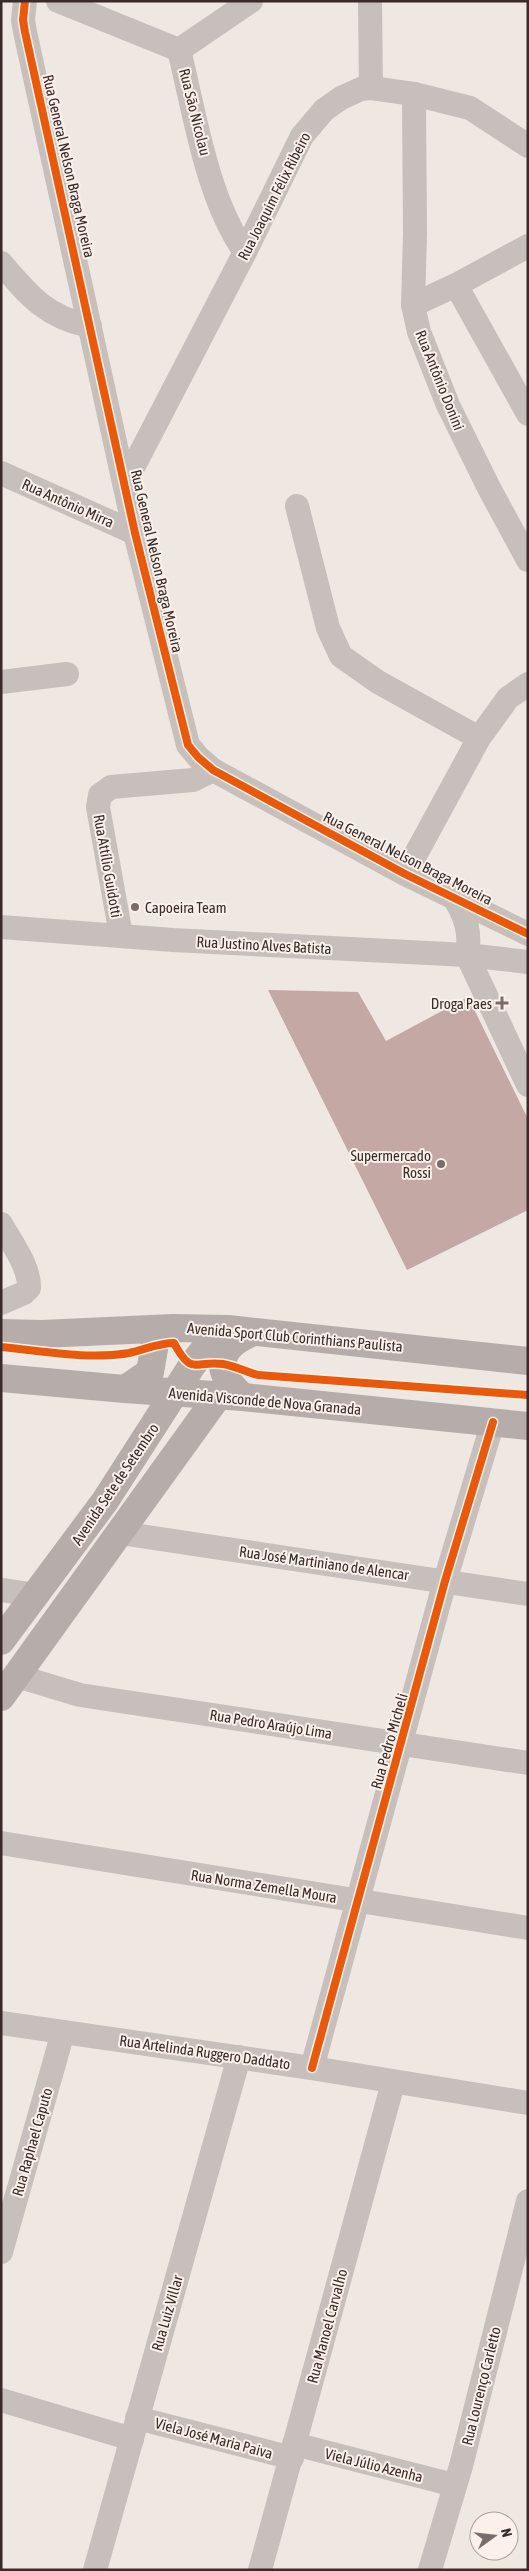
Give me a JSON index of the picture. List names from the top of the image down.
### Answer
{
  "streets": {
    "main road": ["Avenida Sport Club Corinthians Paulista", "Avenida Visconde de Nova Granada", "Avenida Sete de Setembro"],
    "street": [
      "Rua São Nicolau",
      "Rua General Nelson Braga Moreira",
      "Rua Joaquim Félix Ribeiro",
      "Rua Antônio Donini",
      "Rua Antônio Mirra",
      "Rua Attílio Guidotti",
      "Rua Justino Alves Batista",
      "Rua José Martiniano de Alencar",
      "Rua Pedro Araújo Lima",
      "Rua Pedro Micheli",
      "Rua Norma Zemella Moura",
      "Rua Artelinda Ruggero Daddato",
      "Rua Raphael Caputo",
      "Rua Luiz Villar",
      "Rua Manoel Carvalho",
      "Rua Lourenço Carletto",
      "Viela José Maria Paiva",
      "Viela Júlio Azenha"
    ]
  },
  "crossings": [
    ["Rua São Nicolau", "Rua Joaquim Félix Ribeiro"],
    ["Rua General Nelson Braga Moreira", "Rua Joaquim Félix Ribeiro"],
    ["Rua General Nelson Braga Moreira", "Rua Antônio Mirra"],
    ["Rua General Nelson Braga Moreira", "Rua Attílio Guidotti"],
    ["Rua Joaquim Félix Ribeiro", "Rua Antônio Donini"],
    ["Rua Attílio Guidotti", "Rua Justino Alves Batista"],
    ["Avenida Sport Club Corinthians Paulista", "Avenida Sete de Setembro"],
    ["Avenida Visconde de Nova Granada", "Avenida Sete de Setembro"],
    ["Avenida Visconde de Nova Granada", "Rua Pedro Micheli"],
    ["Avenida Sete de Setembro", "Rua José Martiniano de Alencar"],
    ["Avenida Sete de Setembro", "Rua Pedro Araújo Lima"],
    ["Rua José Martiniano de Alencar", "Rua Pedro Micheli"],
    ["Rua Pedro Araújo Lima", "Rua Pedro Micheli"],
    ["Rua Pedro Micheli", "Rua Norma Zemella Moura"],
    ["Rua Pedro Micheli", "Rua Artelinda Ruggero Daddato"],
    ["Rua Artelinda Ruggero Daddato", "Rua Raphael Caputo"],
    ["Rua Artelinda Ruggero Daddato", "Rua Luiz Villar"],
    ["Rua Artelinda Ruggero Daddato", "Rua Manoel Carvalho"],
    ["Rua Luiz Villar", "Viela José Maria Paiva"],
    ["Rua Manoel Carvalho", "Viela José Maria Paiva"],
    ["Rua Manoel Carvalho", "Viela Júlio Azenha"],
    ["Rua Lourenço Carletto", "Viela Júlio Azenha"],
    ["Viela José Maria Paiva", "Viela Júlio Azenha"]
  ],
  "places": {
    "other": ["Capoeira Team", "Supermercado Rossi"],
    "health": ["Droga Paes"]
  },
  "north": "right"
}
